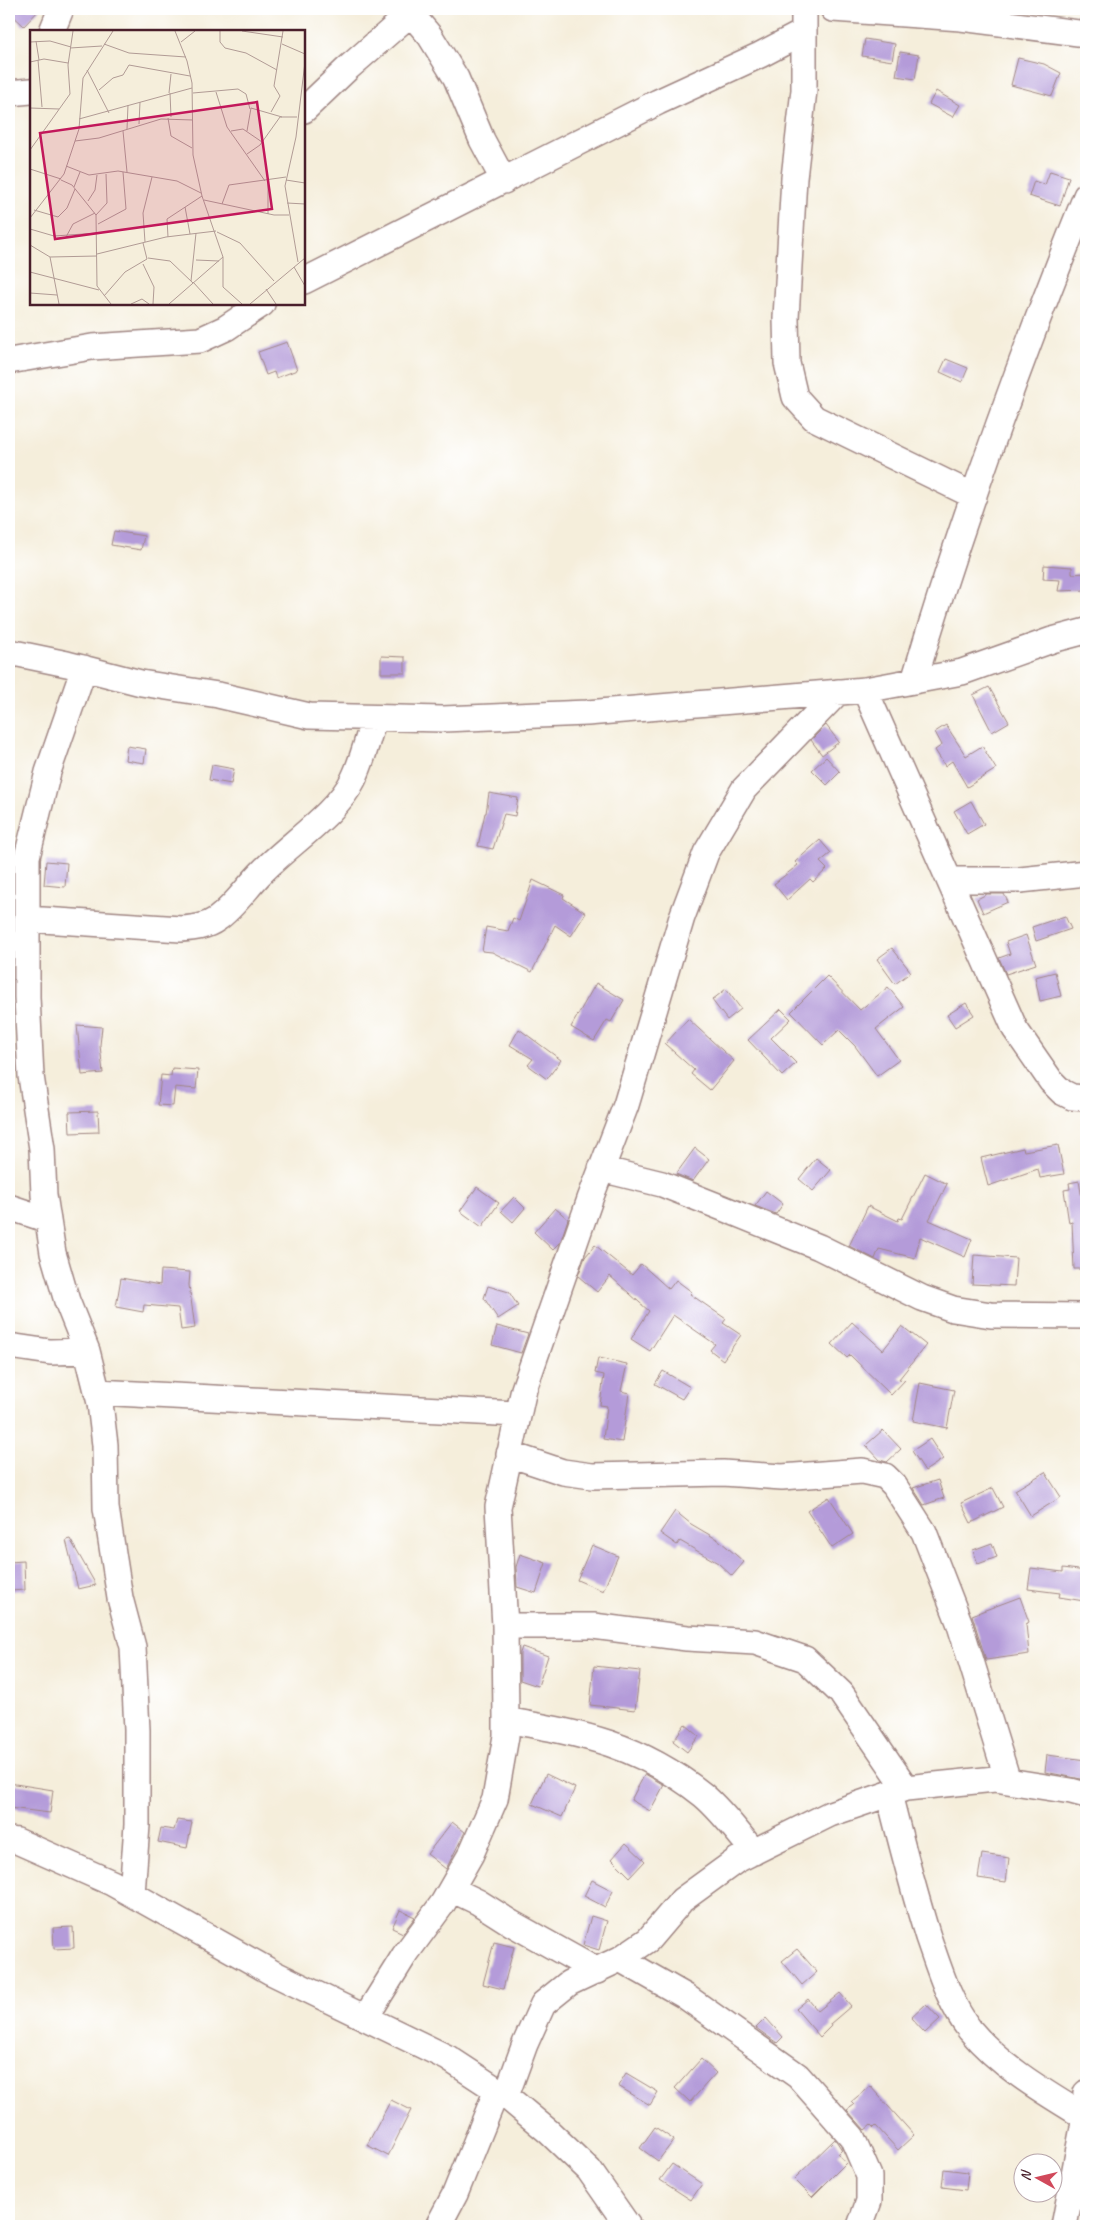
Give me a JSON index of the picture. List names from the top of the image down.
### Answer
{
  "north": "left"
}
